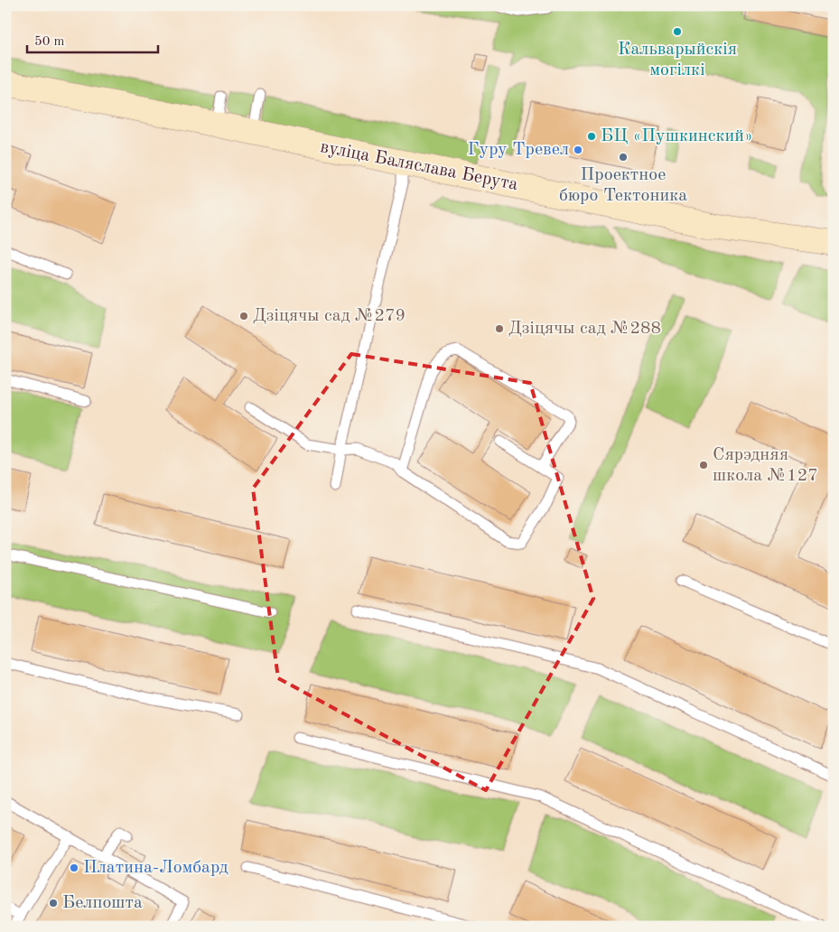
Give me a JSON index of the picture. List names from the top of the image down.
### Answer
{
  "streets": {
    "street": ["вуліца Баляслава Берута"]
  },
  "places": [
    "Кальварыйскія могілкі",
    "БЦ «Пушкинский»",
    "Гуру Тревел",
    "Проектное бюро Тектоника",
    "Дзіцячы сад №279",
    "Дзіцячы сад №288",
    "Сярэдняя школа №127",
    "Платина-Ломбард",
    "Белпошта"
  ],
  "scale_bar": "50 m"
}
